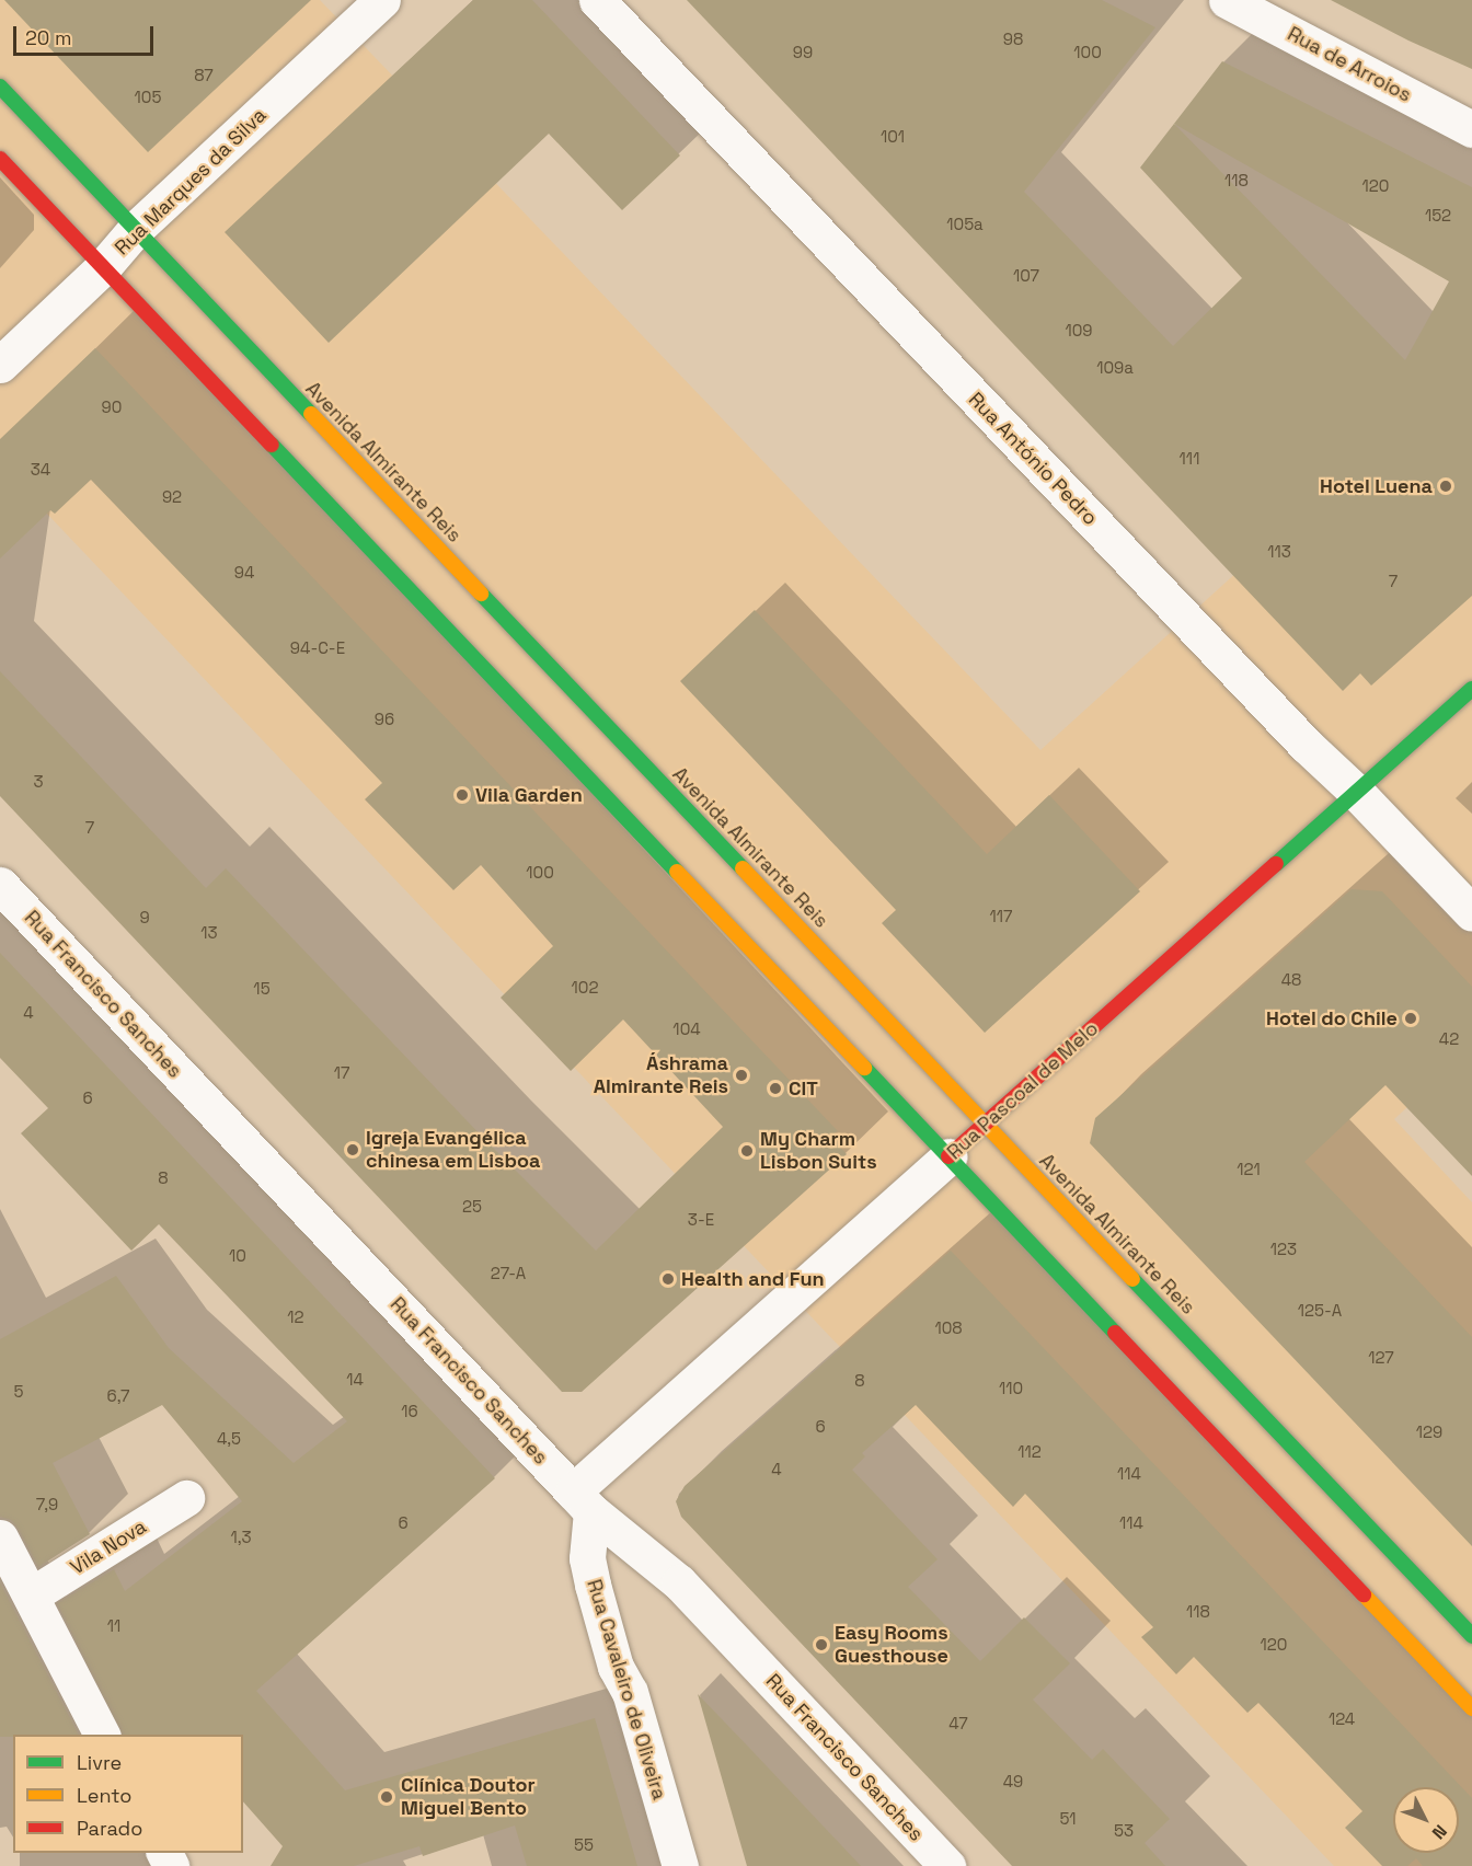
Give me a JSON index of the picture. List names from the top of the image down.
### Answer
{
  "streets": {
    "main road": ["Avenida Almirante Reis", "Rua Pascoal de Melo"],
    "street": [
      "Rua de Arroios",
      "Rua Marques da Silva",
      "Rua António Pedro",
      "Rua Francisco Sanches",
      "Vila Nova",
      "Rua Cavaleiro de Oliveira"
    ]
  },
  "crossings": [
    ["Rua Marques da Silva", "Avenida Almirante Reis"],
    ["Rua António Pedro", "Rua Pascoal de Melo"],
    ["Avenida Almirante Reis", "Rua Pascoal de Melo"],
    ["Rua Francisco Sanches", "Rua Pascoal de Melo"],
    ["Rua Francisco Sanches", "Rua Cavaleiro de Oliveira"],
    ["Rua Pascoal de Melo", "Rua Cavaleiro de Oliveira"]
  ],
  "places": [
    "Hotel Luena",
    "Vila Garden",
    "Hotel do Chile",
    "Áshrama Almirante Reis",
    "CIT",
    "Igreja Evangélica chinesa em Lisboa",
    "My Charm Lisbon Suits",
    "Health and Fun",
    "Easy Rooms Guesthouse",
    "Clínica Doutor Miguel Bento"
  ],
  "house_numbers": [
    "98",
    "99",
    "100",
    "87",
    "105",
    "101",
    "118",
    "120",
    "152",
    "105a",
    "107",
    "109",
    "109a",
    "90",
    "111",
    "34",
    "92",
    "113",
    "94",
    "7",
    "94-C-E",
    "96",
    "3",
    "7",
    "100",
    "117",
    "9",
    "13",
    "48",
    "102",
    "15",
    "4",
    "104",
    "42",
    "17",
    "6",
    "121",
    "8",
    "25",
    "3-E",
    "123",
    "10",
    "27-A",
    "125-A",
    "12",
    "108",
    "127",
    "14",
    "8",
    "110",
    "5",
    "6,7",
    "16",
    "6",
    "129",
    "4,5",
    "112",
    "4",
    "114",
    "7,9",
    "6",
    "114",
    "1,3",
    "118",
    "11",
    "120",
    "124",
    "47",
    "49",
    "51",
    "53",
    "55"
  ],
  "legend": ["Livre", "Lento", "Parado"],
  "scale_bar": "20 m",
  "north": "bottom right"
}
